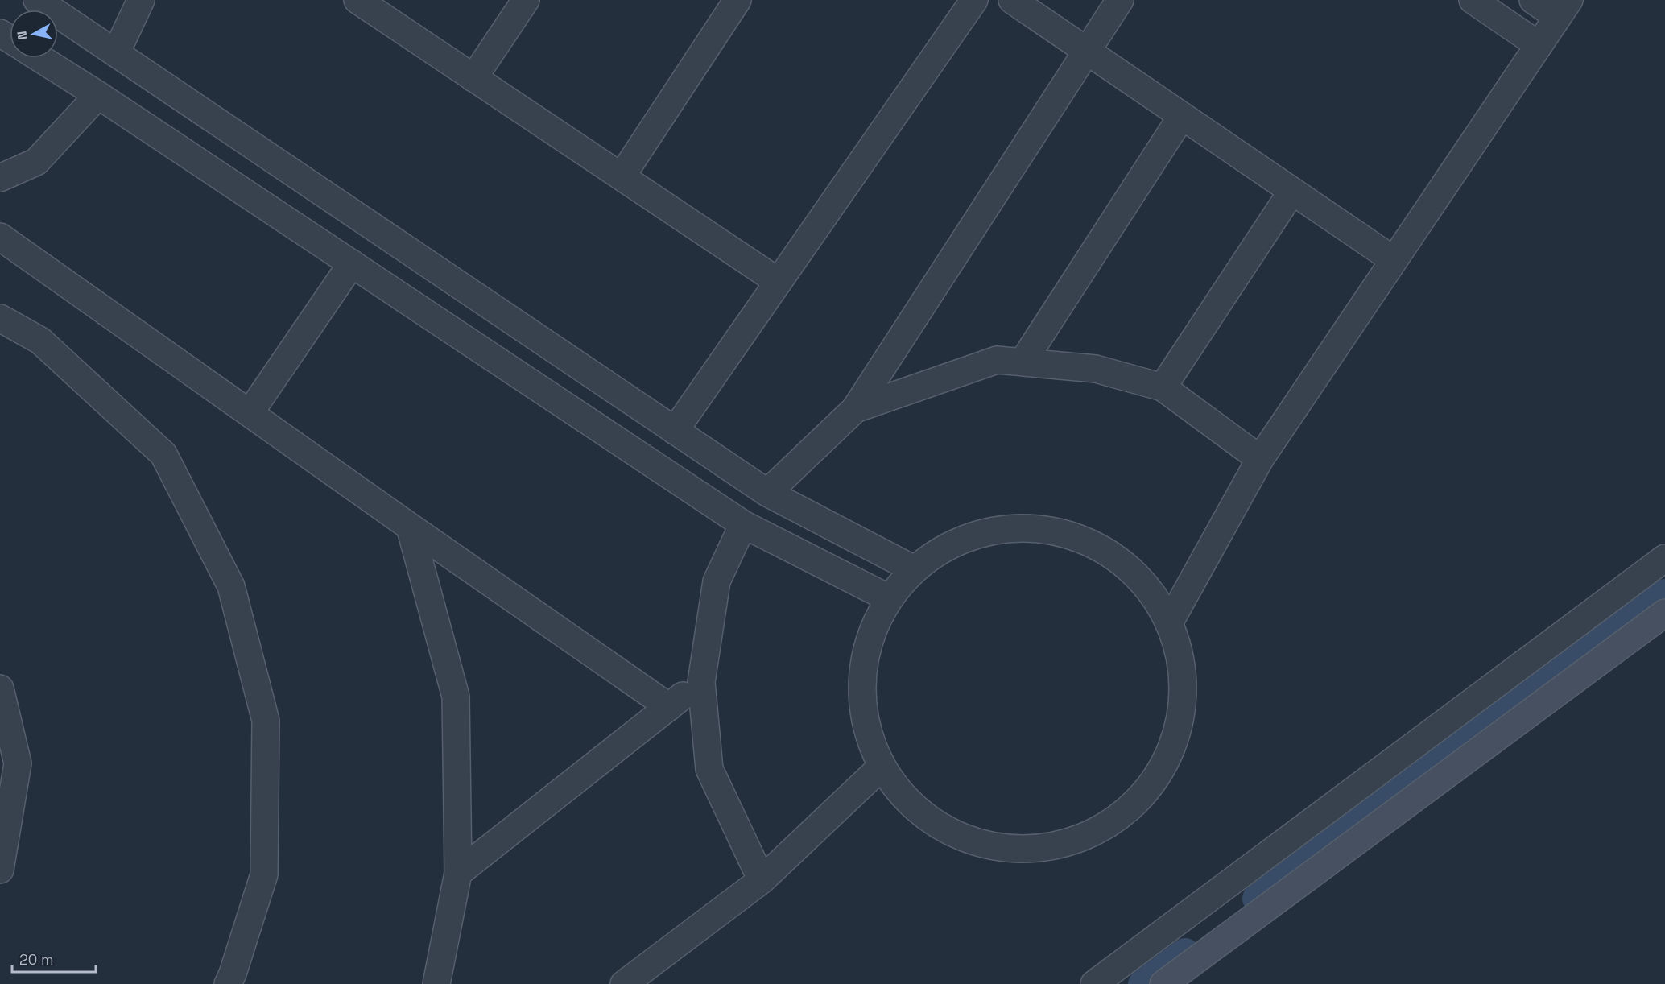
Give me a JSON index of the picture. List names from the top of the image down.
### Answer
{
  "scale_bar": "20 m",
  "north": "left"
}
